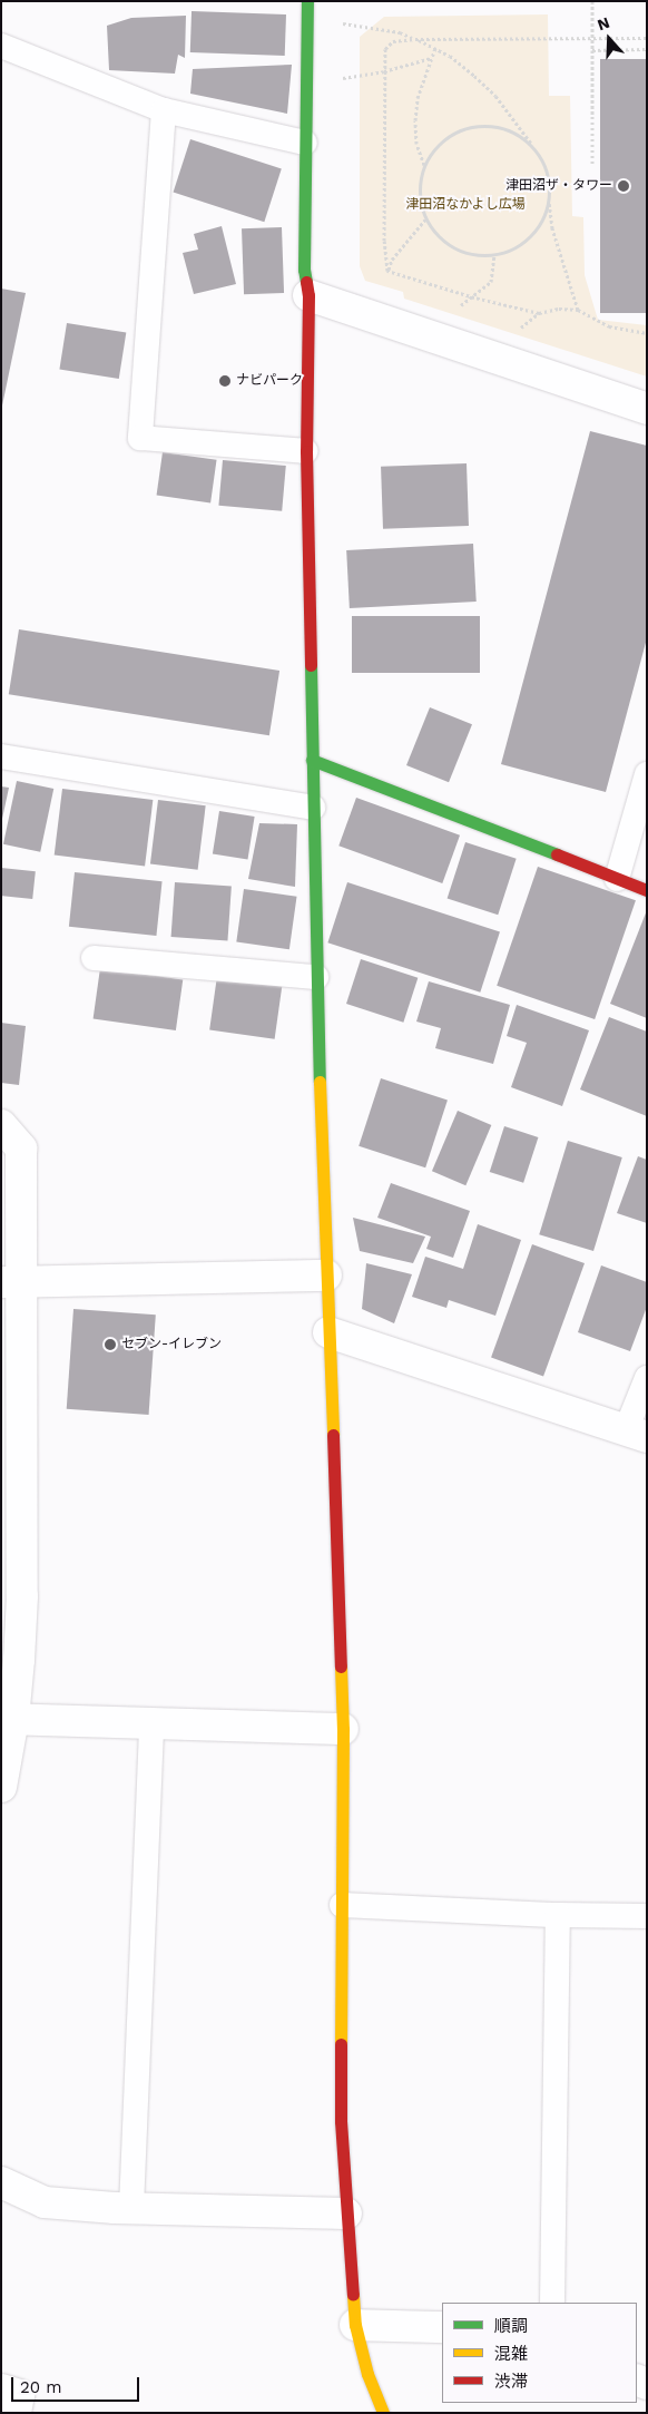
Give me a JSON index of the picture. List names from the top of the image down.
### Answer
{
  "parks": ["津田沼なかよし広場"],
  "places": ["津田沼ザ・タワー", "ナビパーク", "セブン-イレブン"],
  "legend": ["順調", "混雑", "渋滞"],
  "scale_bar": "20 m",
  "north": "top"
}
